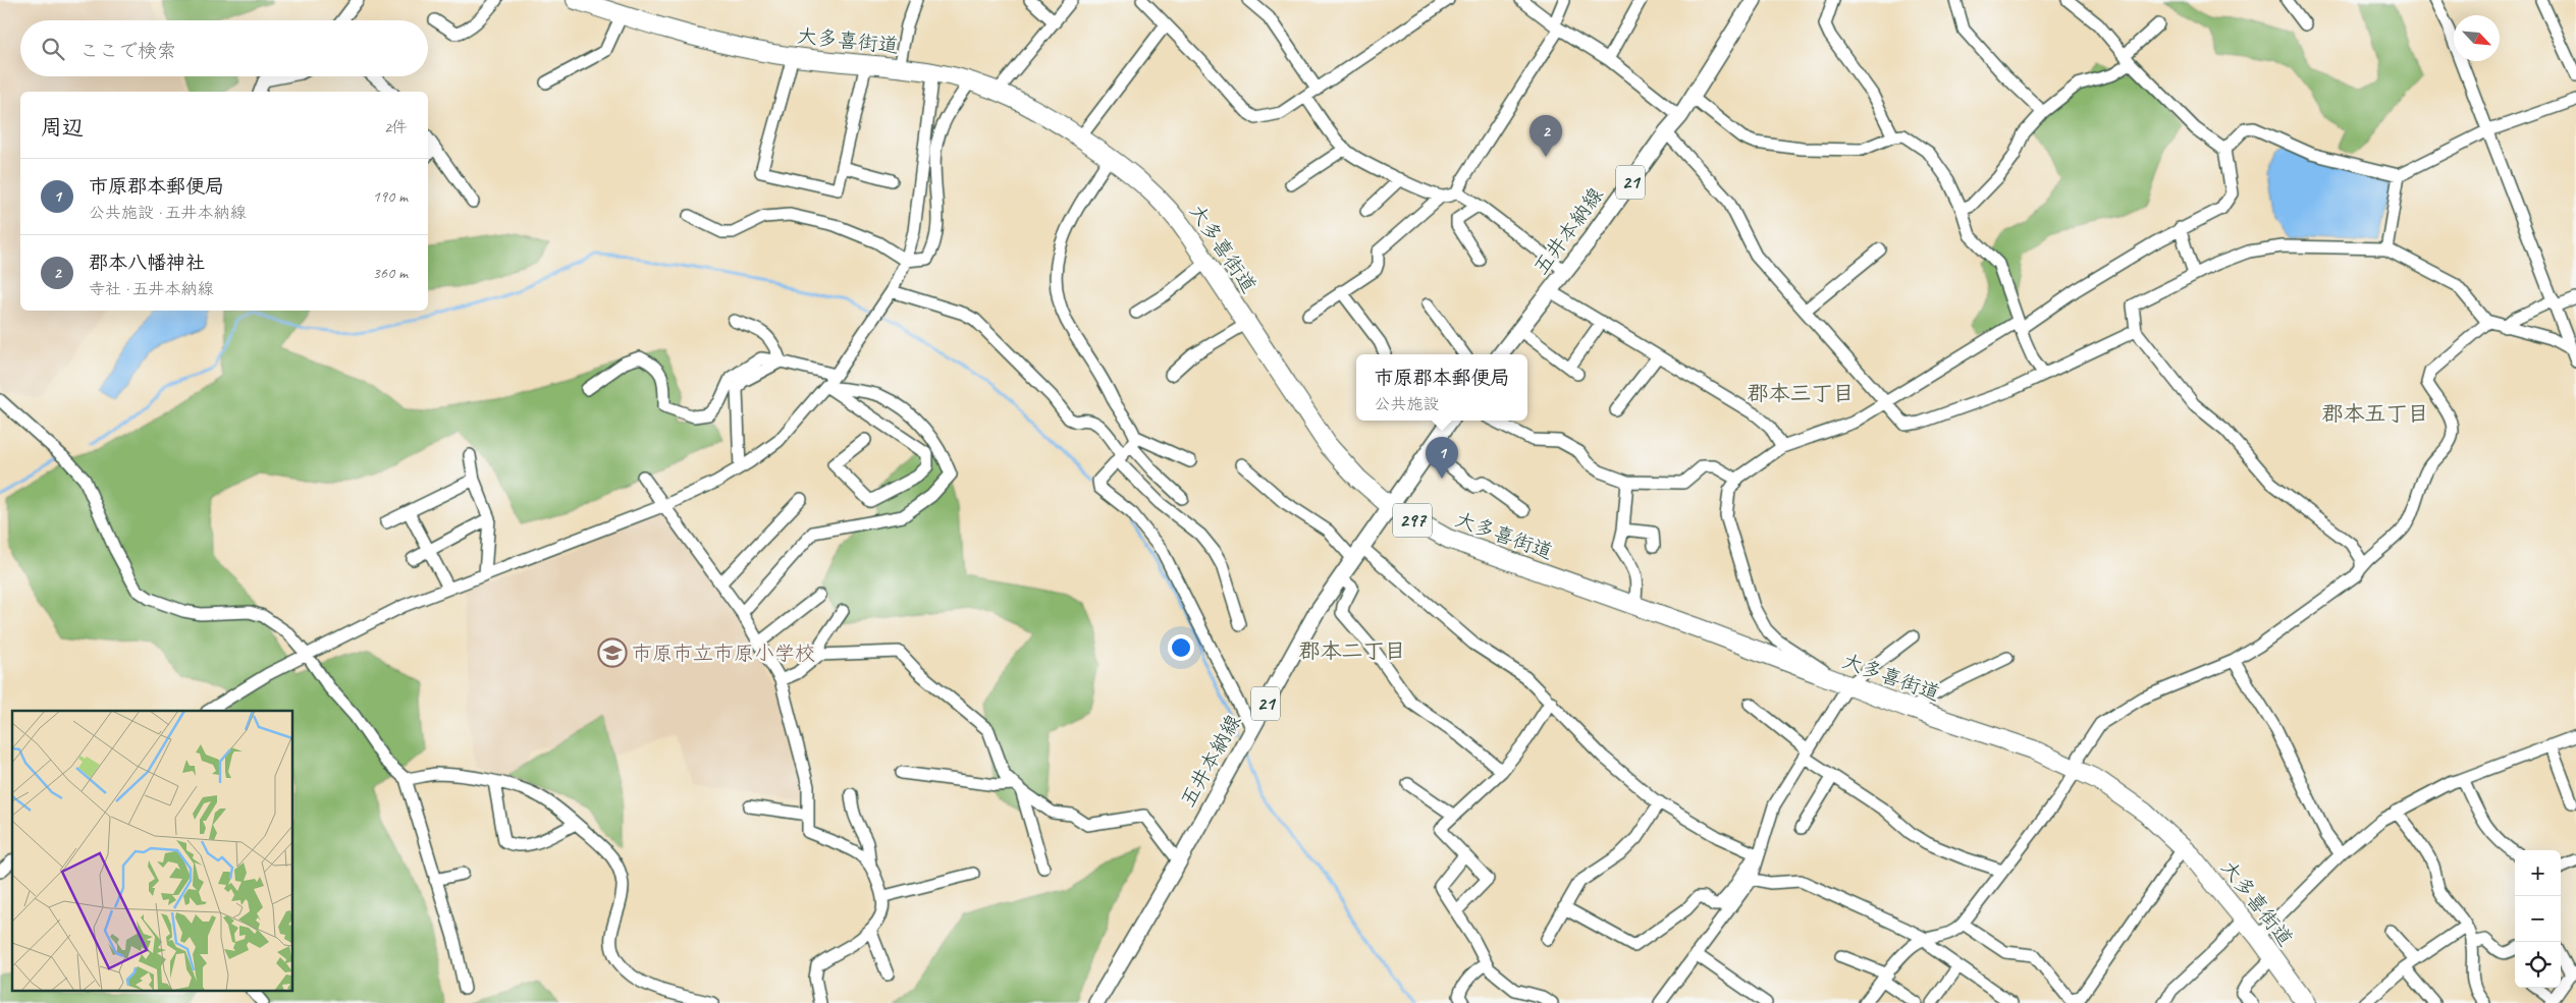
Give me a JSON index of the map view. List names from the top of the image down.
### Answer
{
  "streets": {
    "highway": ["大多喜街道", "297"],
    "main road": ["21", "五井本納線"]
  },
  "crossings": [
    ["大多喜街道", "五井本納線"]
  ],
  "districts": ["郡本三丁目", "郡本五丁目", "郡本二丁目"],
  "places": {
    "school or university": ["市原市立市原小学校"]
  },
  "north": "bottom right",
  "page": {
    "search": "ここで検索",
    "heading": ["周辺", "2件"],
    "pins": ["2", "1"],
    "list": [
      {
        "mark": "1",
        "name": "市原郡本郵便局",
        "note": "公共施設 · 五井本納線",
        "value": "190 m"
      },
      {
        "mark": "2",
        "name": "郡本八幡神社",
        "note": "寺社 · 五井本納線",
        "value": "360 m"
      }
    ],
    "popup": ["市原郡本郵便局", "公共施設"],
    "map_buttons": ["+", "−"]
  }
}
